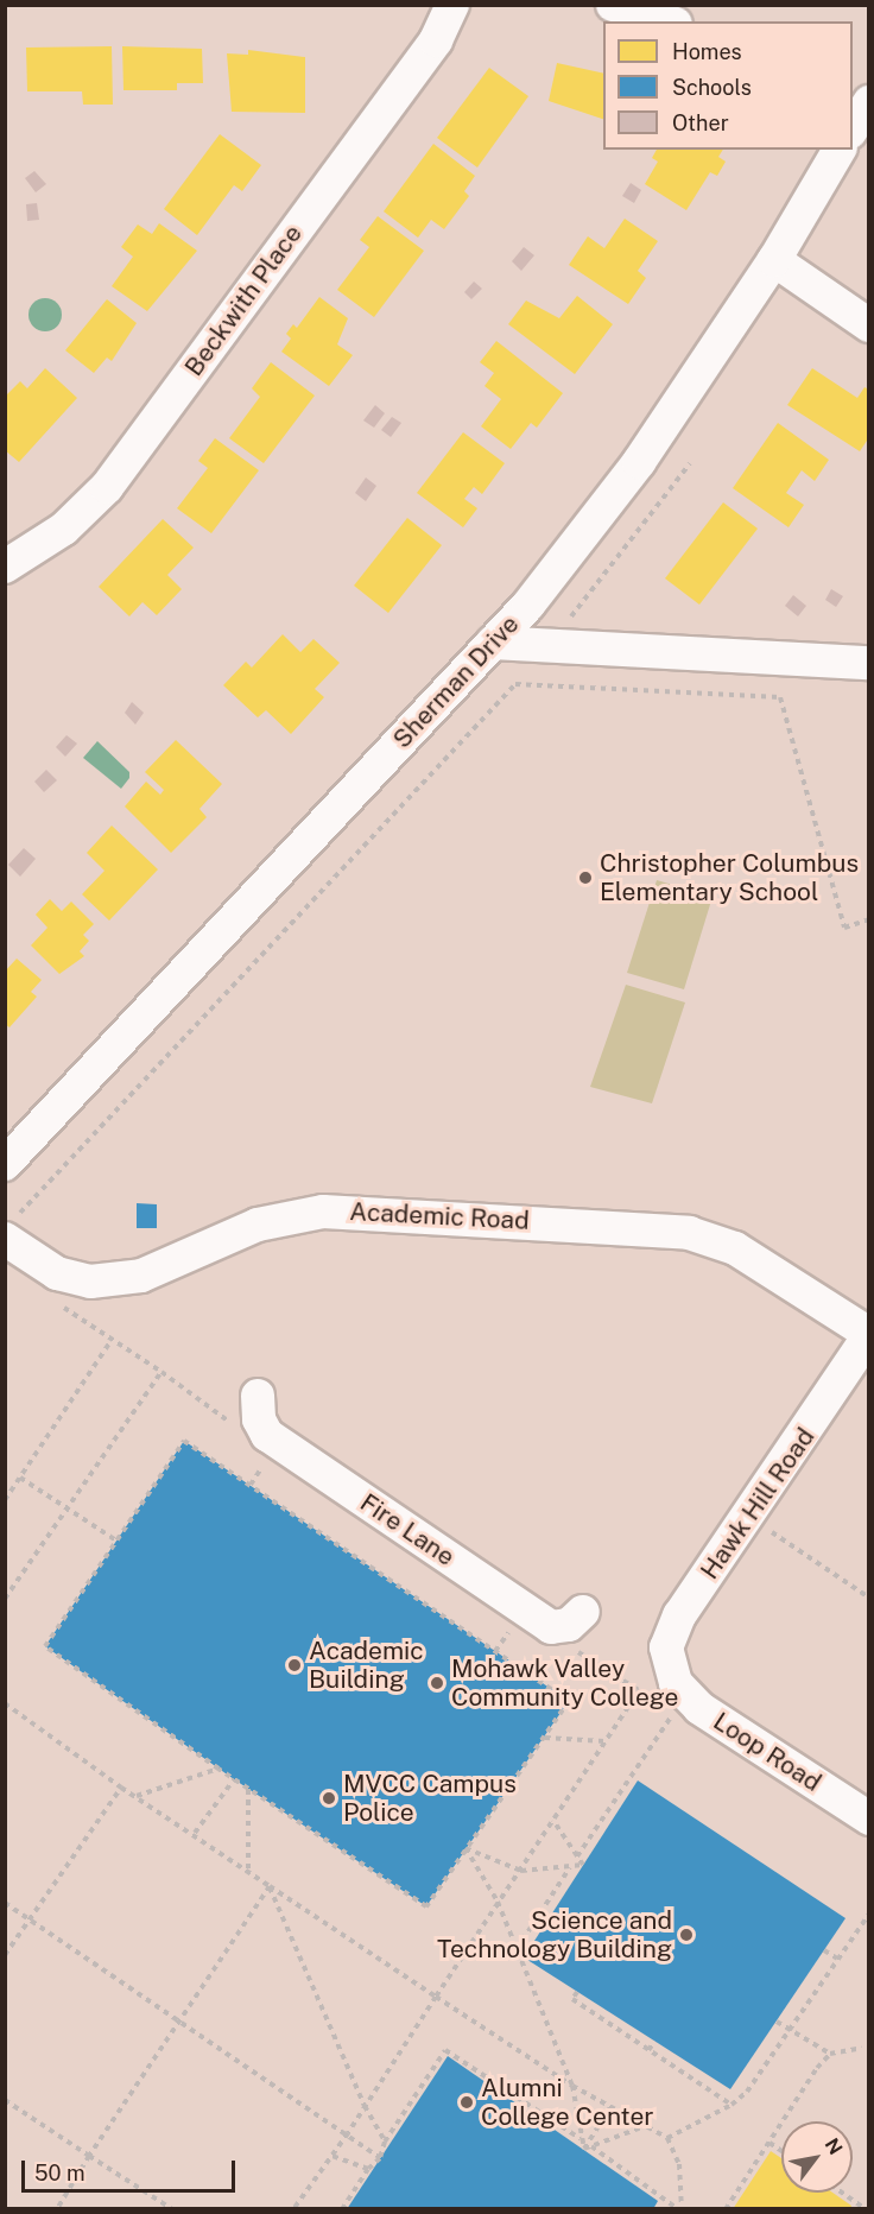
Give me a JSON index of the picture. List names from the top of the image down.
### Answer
{
  "streets": {
    "street": [
      "Beckwith Place",
      "Sherman Drive",
      "Academic Road",
      "Hawk Hill Road",
      "Fire Lane",
      "Loop Road"
    ]
  },
  "crossings": [
    ["Academic Road", "Hawk Hill Road"],
    ["Hawk Hill Road", "Loop Road"]
  ],
  "places": [
    "Christopher Columbus Elementary School",
    "Academic Building",
    "Mohawk Valley Community College",
    "MVCC Campus Police",
    "Science and Technology Building",
    "Alumni College Center"
  ],
  "legend": ["Homes", "Schools", "Other"],
  "scale_bar": "50 m",
  "north": "top right"
}
